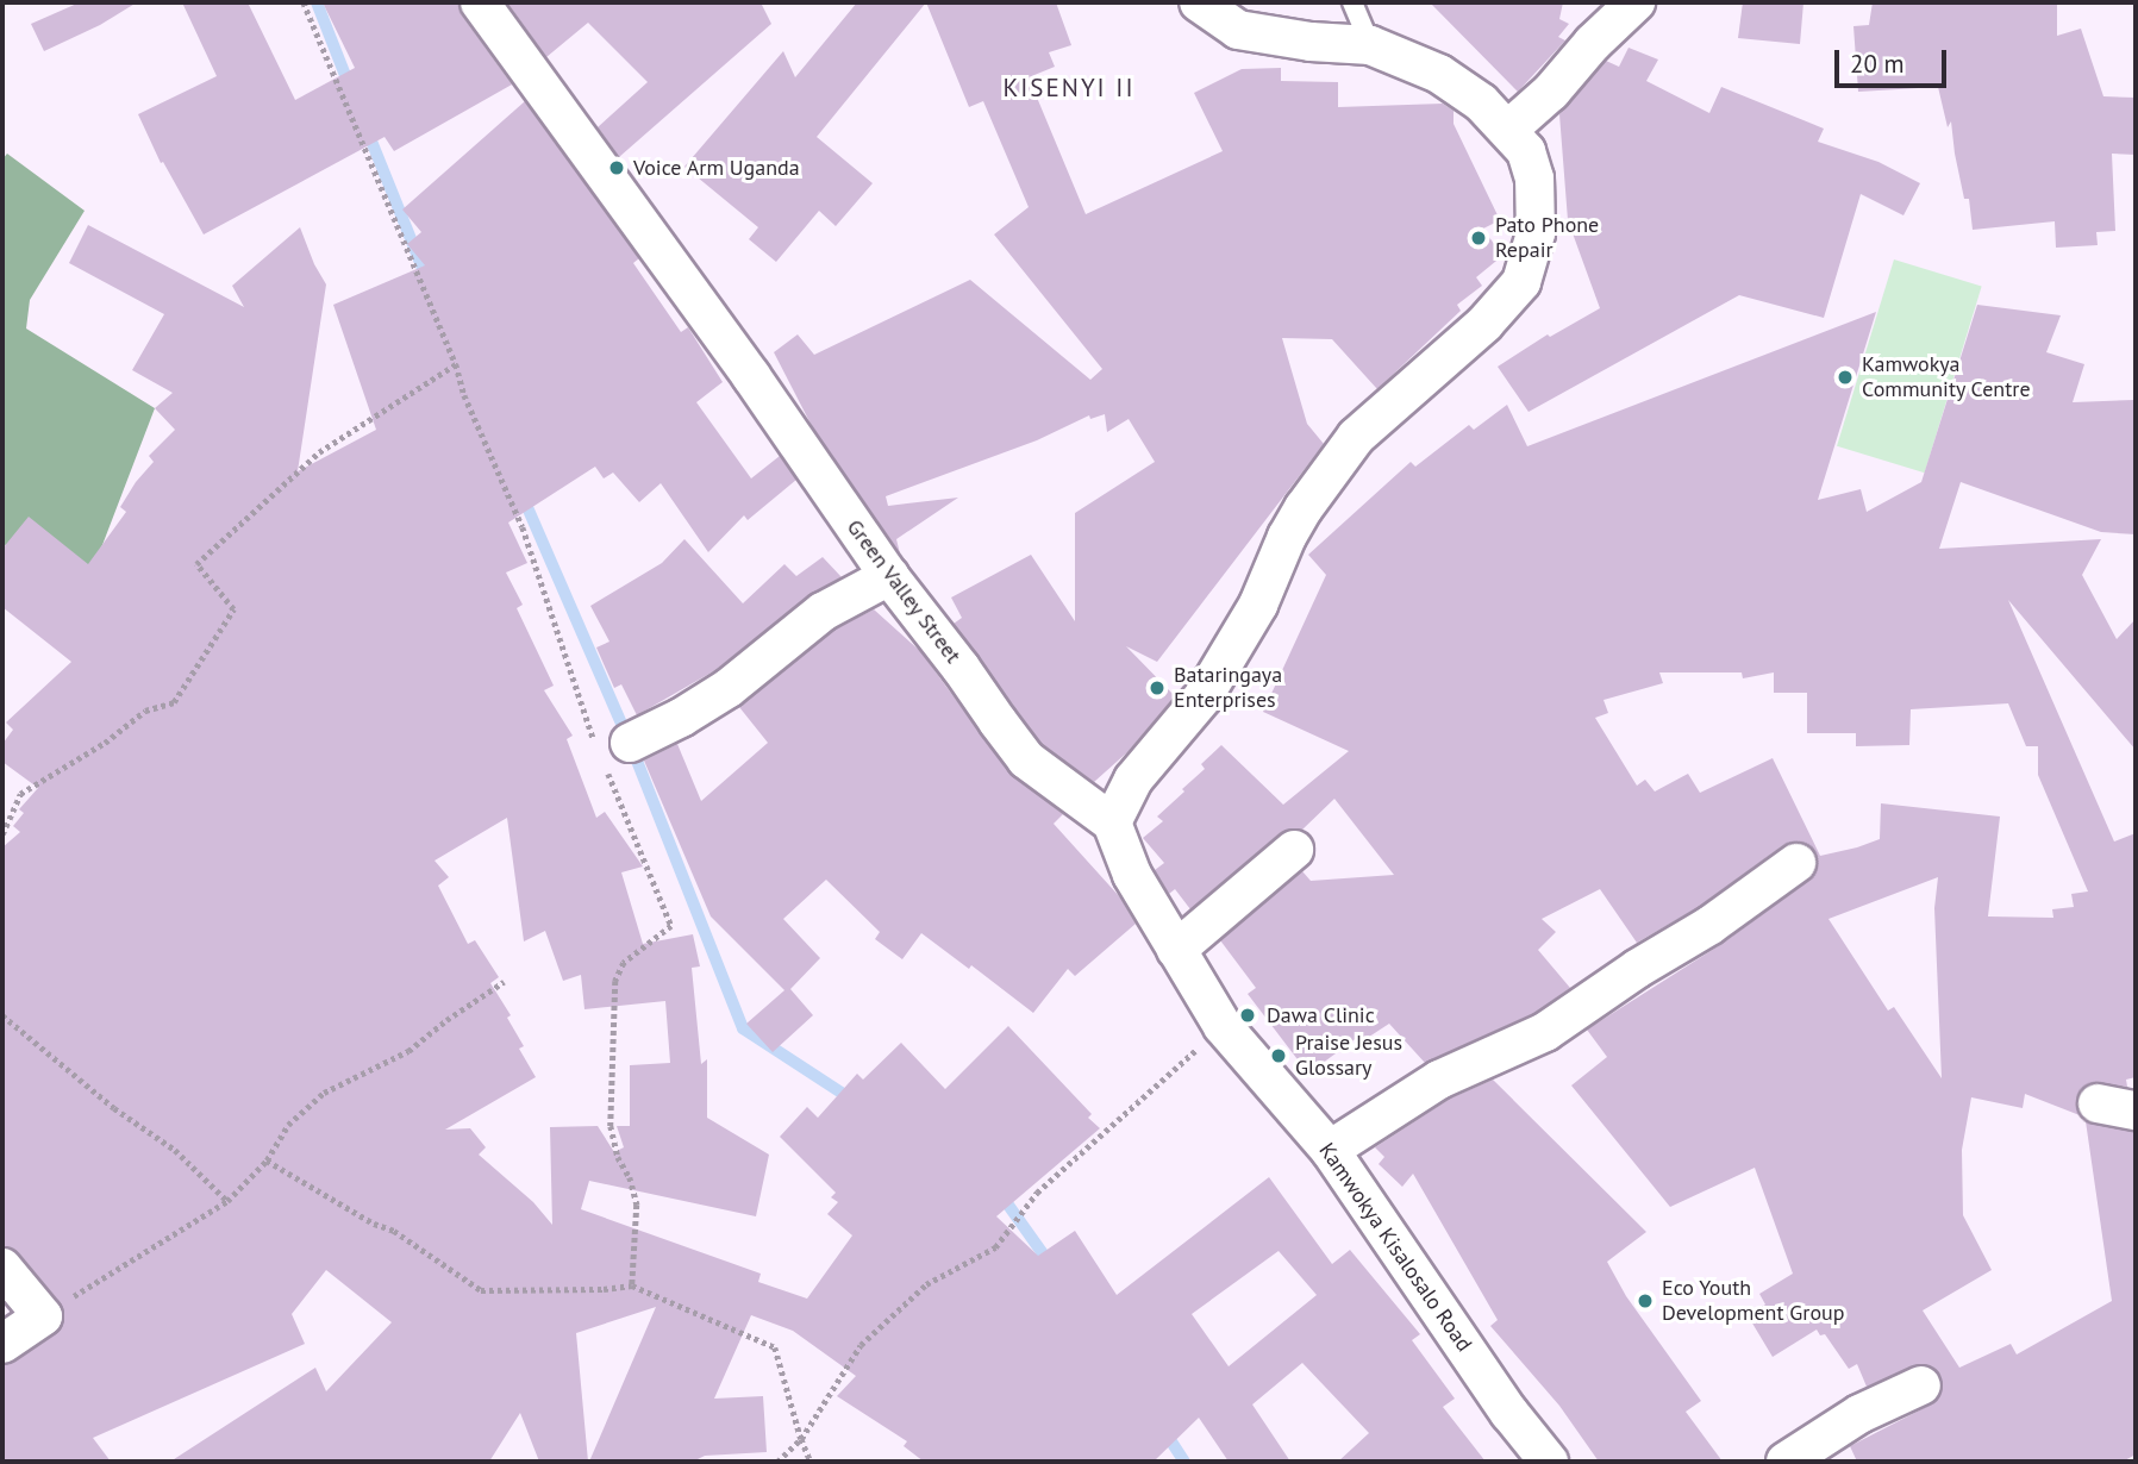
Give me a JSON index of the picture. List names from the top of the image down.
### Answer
{
  "streets": {
    "street": ["Green Valley Street", "Kamwokya Kisalosalo Road"]
  },
  "crossings": [
    ["Green Valley Street", "Kamwokya Kisalosalo Road"]
  ],
  "districts": ["KISENYI II"],
  "places": [
    "Voice Arm Uganda",
    "Pato Phone Repair",
    "Kamwokya Community Centre",
    "Bataringaya Enterprises",
    "Dawa Clinic",
    "Praise Jesus Glossary",
    "Eco Youth Development Group"
  ],
  "scale_bar": "20 m"
}
